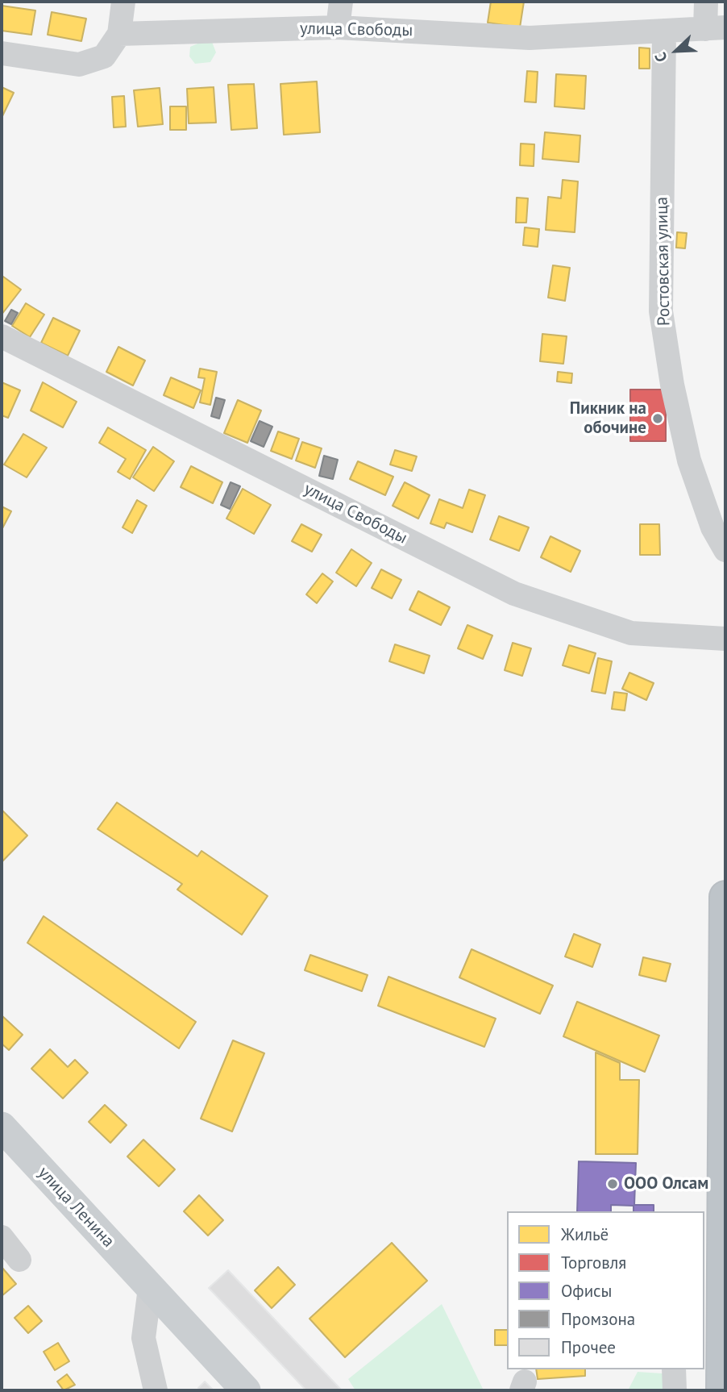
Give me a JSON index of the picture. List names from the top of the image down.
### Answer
{
  "streets": {
    "main road": ["улица Ленина"],
    "street": ["улица Свободы", "Ростовская улица"]
  },
  "crossings": [
    ["улица Свободы", "Ростовская улица"]
  ],
  "places": ["Пикник на обочине", "ООО Олсам"],
  "legend": [
    "Жильё",
    "Торговля",
    "Офисы",
    "Промзона",
    "Прочее"
  ],
  "north": "bottom left"
}
